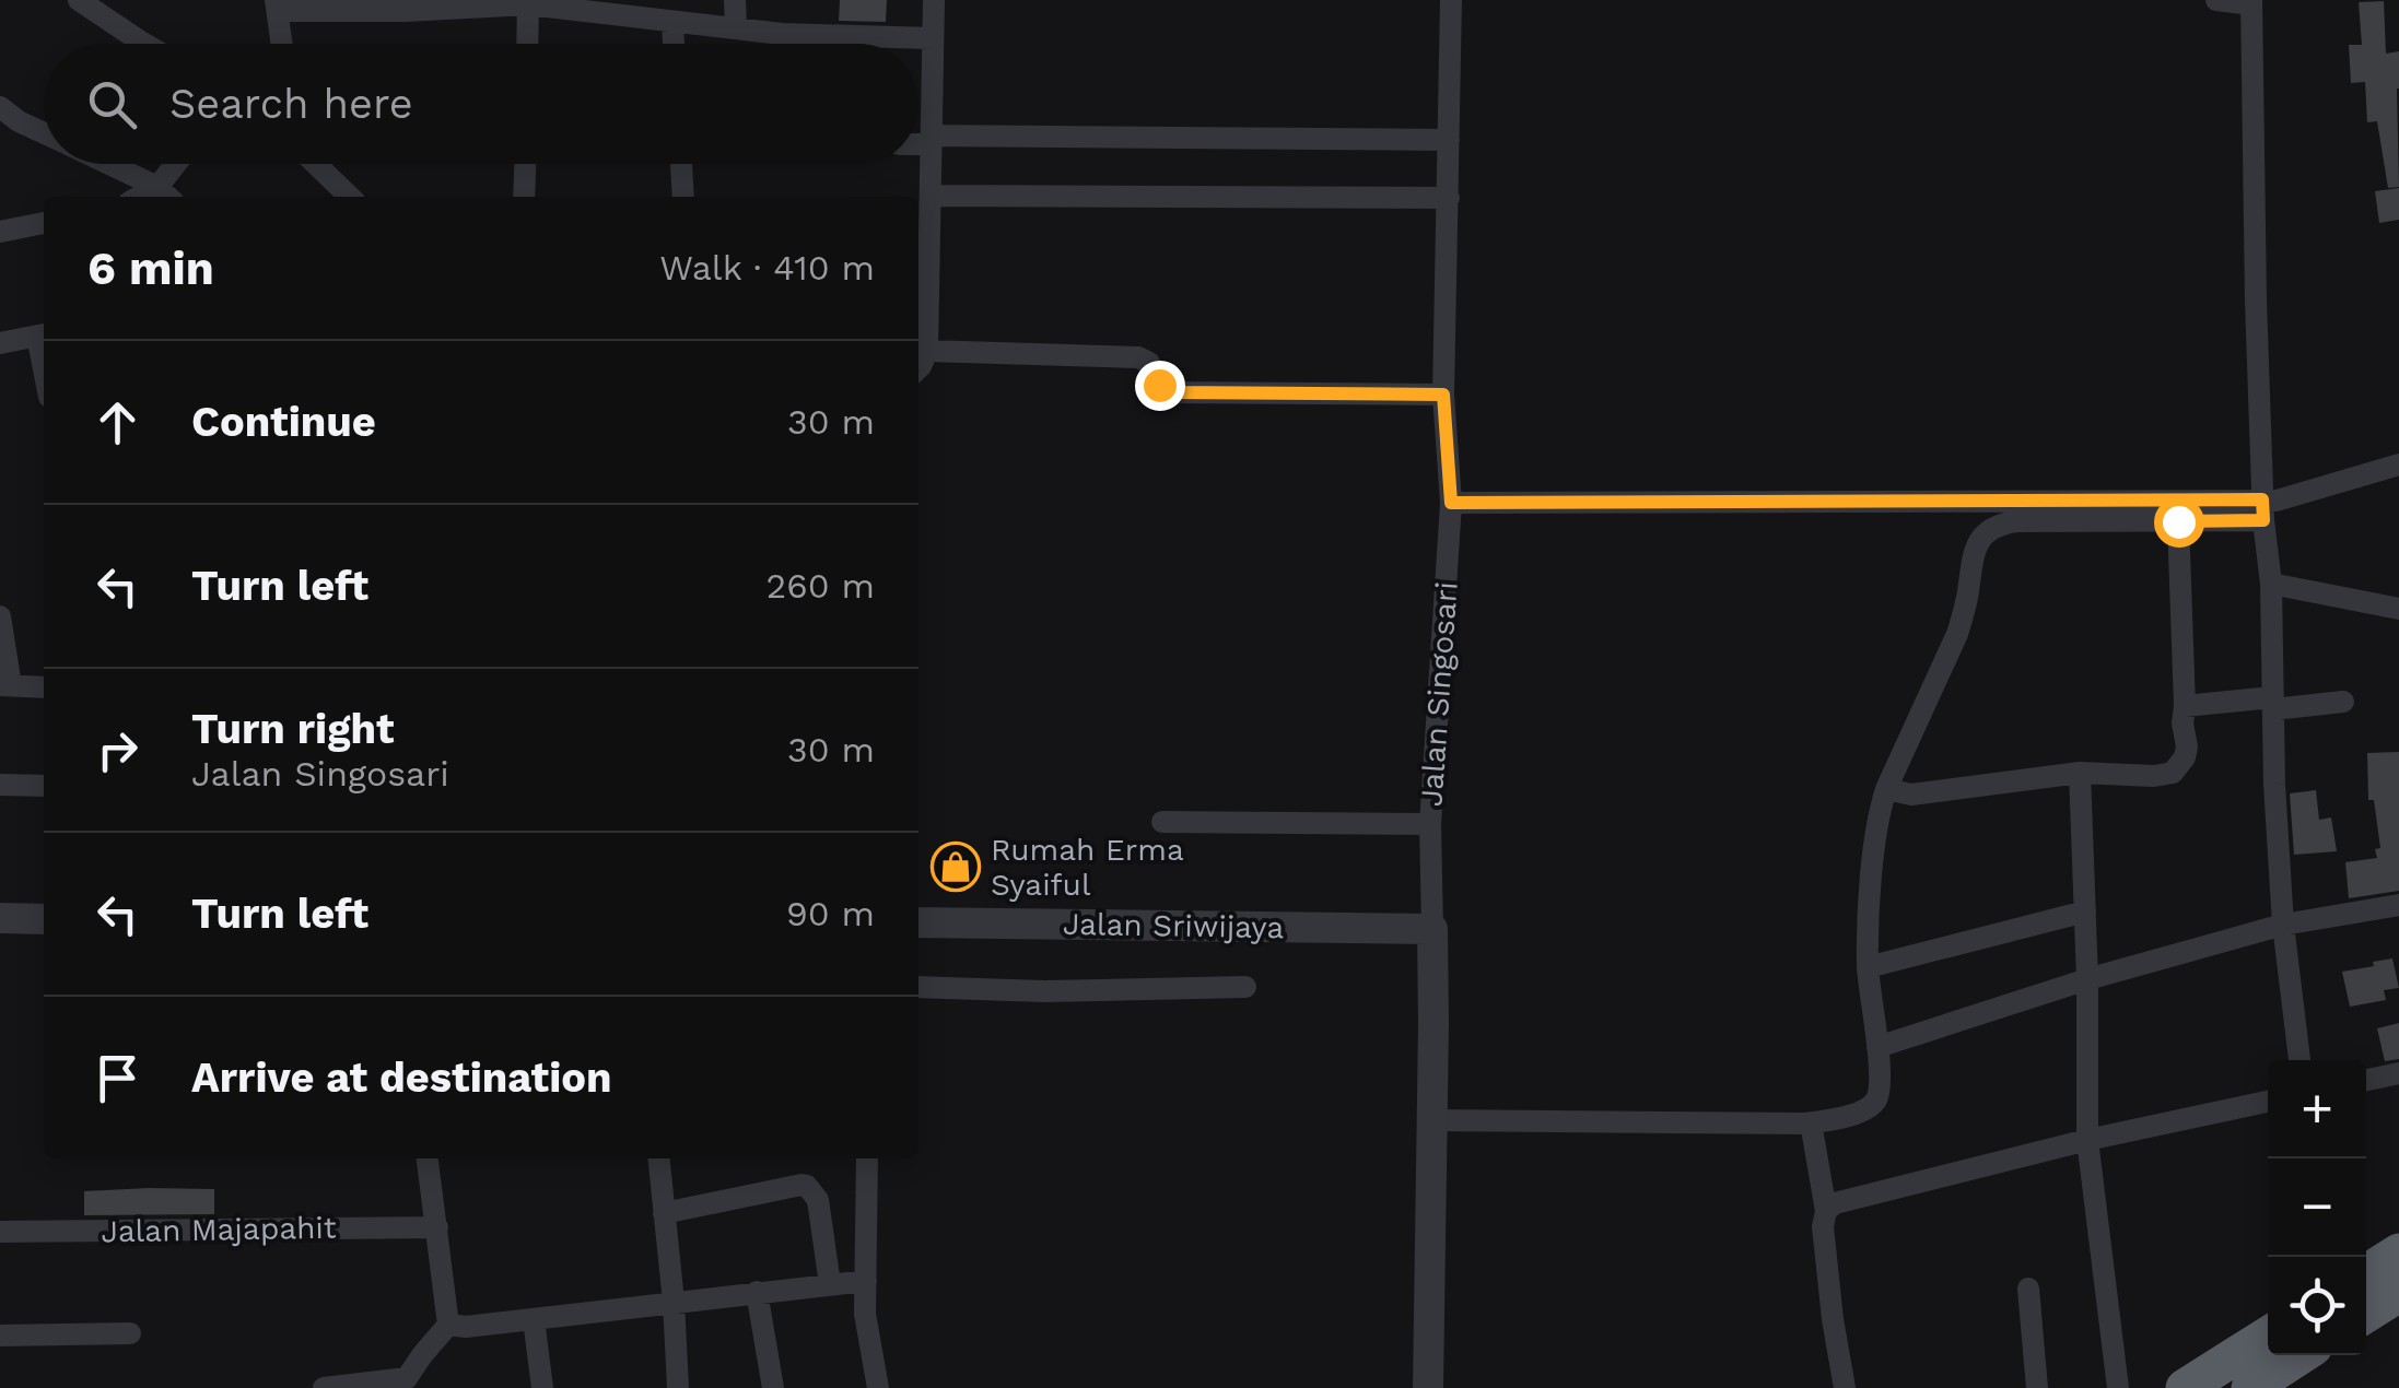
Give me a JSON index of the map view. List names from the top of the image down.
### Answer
{
  "streets": {
    "street": ["Jalan Singosari", "Jalan Sriwijaya", "Jalan Majapahit"]
  },
  "crossings": [
    ["Jalan Singosari", "Jalan Sriwijaya"]
  ],
  "places": {
    "shop": ["Rumah Erma Syaiful"]
  },
  "page": {
    "search": "Search here",
    "heading": ["6 min", "Walk · 410 m"],
    "list": [
      ["Continue", "30 m"],
      ["Turn left", "260 m"],
      ["Turn right", "Jalan Singosari", "30 m"],
      ["Turn left", "90 m"],
      "Arrive at destination"
    ],
    "map_buttons": ["+", "−"]
  }
}
